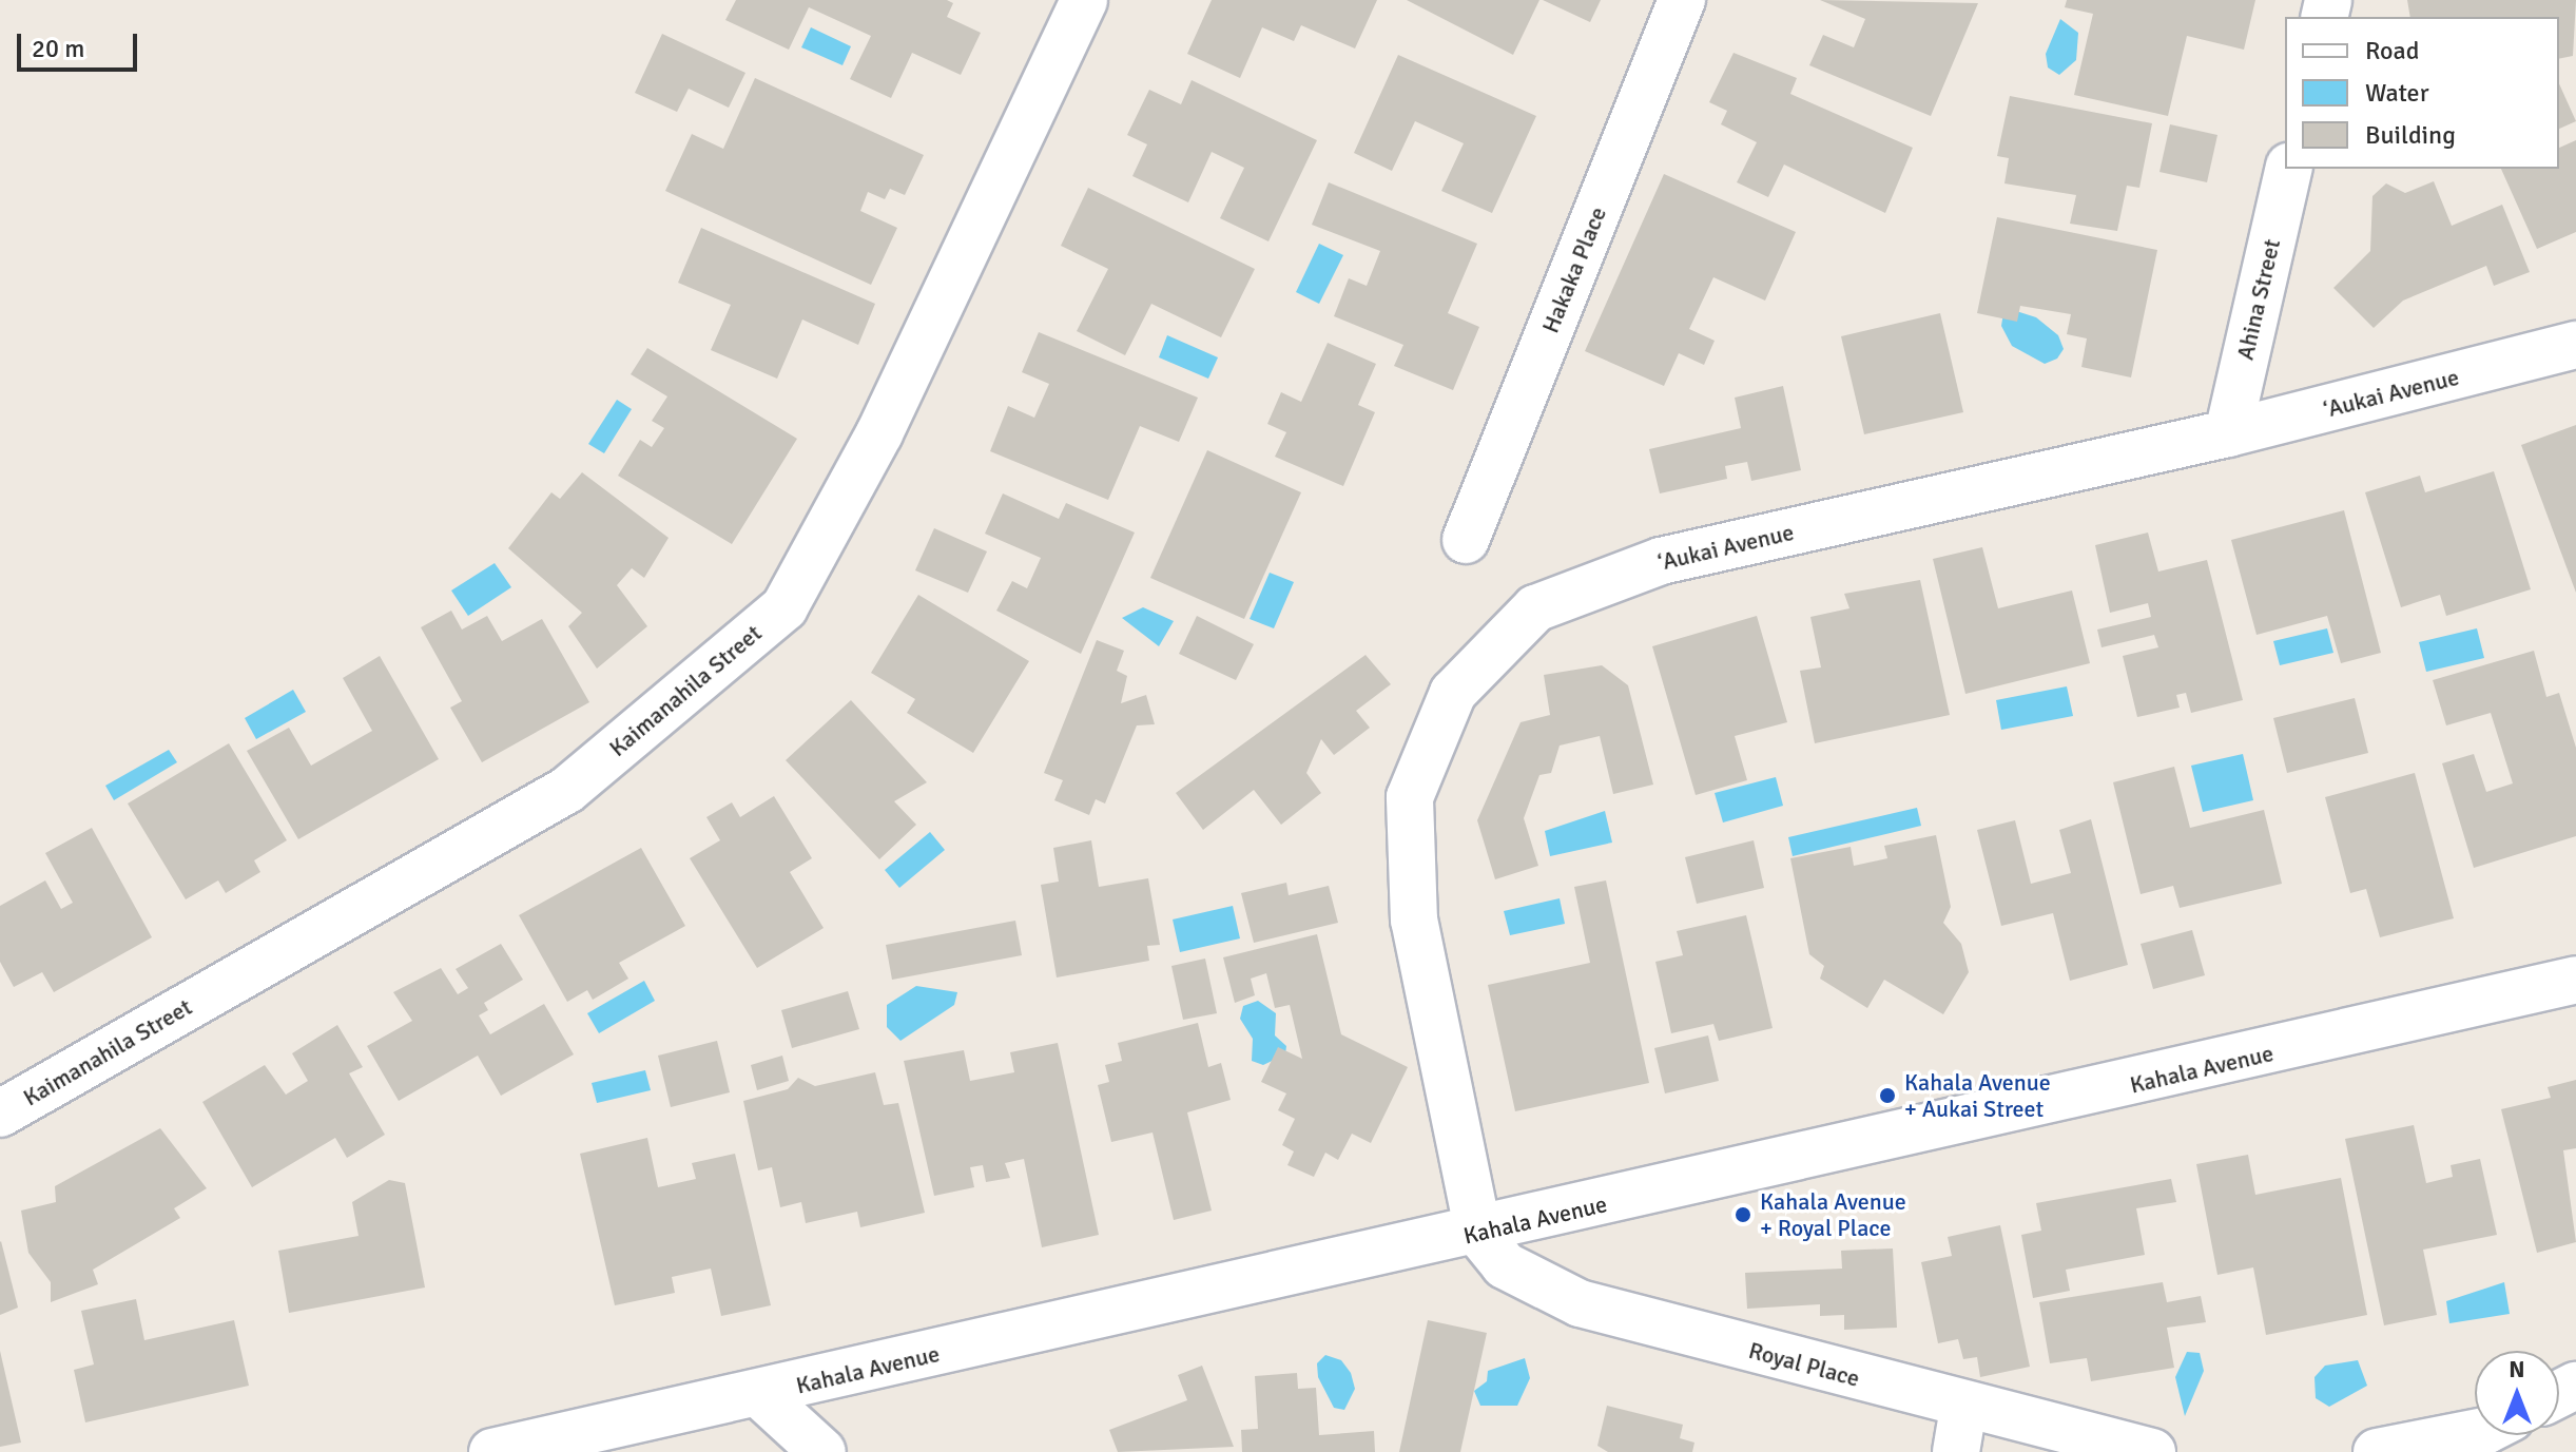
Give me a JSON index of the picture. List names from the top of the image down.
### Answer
{
  "streets": {
    "street": [
      "Hakaka Place",
      "Ahina Street",
      "ʻAukai Avenue",
      "Kaimanahila Street",
      "Kahala Avenue",
      "Royal Place"
    ]
  },
  "crossings": [
    ["Ahina Street", "ʻAukai Avenue"],
    ["ʻAukai Avenue", "Kahala Avenue"],
    ["ʻAukai Avenue", "Royal Place"],
    ["Kahala Avenue", "Royal Place"]
  ],
  "places": ["Kahala Avenue + Aukai Street", "Kahala Avenue + Royal Place"],
  "legend": ["Road", "Water", "Building"],
  "scale_bar": "20 m",
  "north": "top"
}
